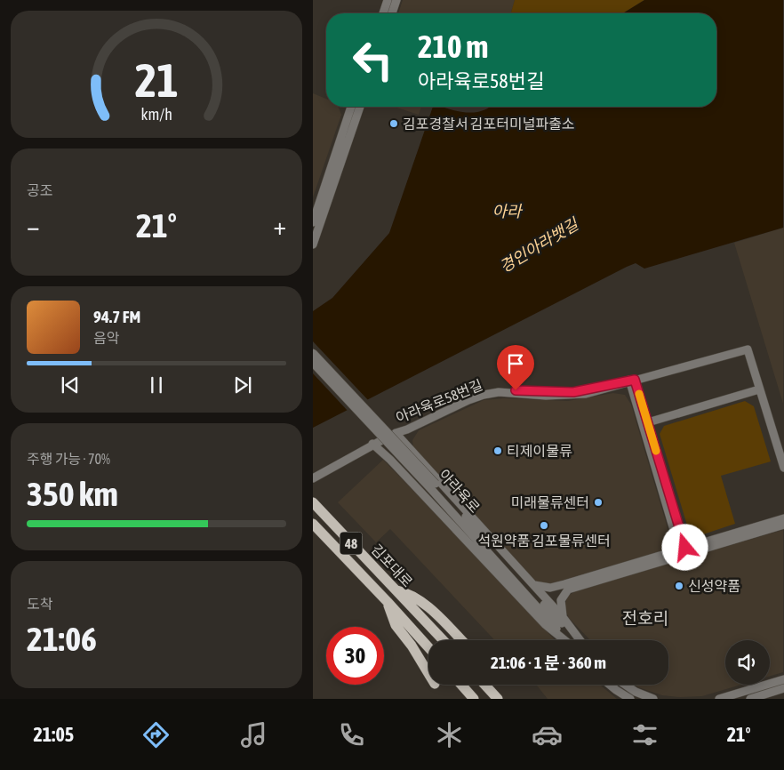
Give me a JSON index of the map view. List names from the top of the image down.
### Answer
{
  "streets": {
    "main road": ["48", "김포대로"],
    "street": ["아라육로58번길", "아라육로"]
  },
  "districts": ["전호리"],
  "water": ["아라", "경인아라뱃길"],
  "places": [
    "김포경찰서 김포터미널파출소",
    "티제이물류",
    "미래물류센터",
    "석원약품 김포물류센터",
    "신성약품"
  ],
  "page": {
    "turn": ["210 m", "아라육로58번길"],
    "tile": [
      "공조",
      ["주행 가능 · 70%", "350 km"],
      ["도착", "21:06"]
    ],
    "heat": ["−", "21°", "+"],
    "song": ["94.7 FM", "음악"],
    "limit": "30",
    "trip": "21:06 · 1 분 · 360 m",
    "tabs": ["21:05", "21°"],
    "gauge": ["21", "km/h"]
  }
}
